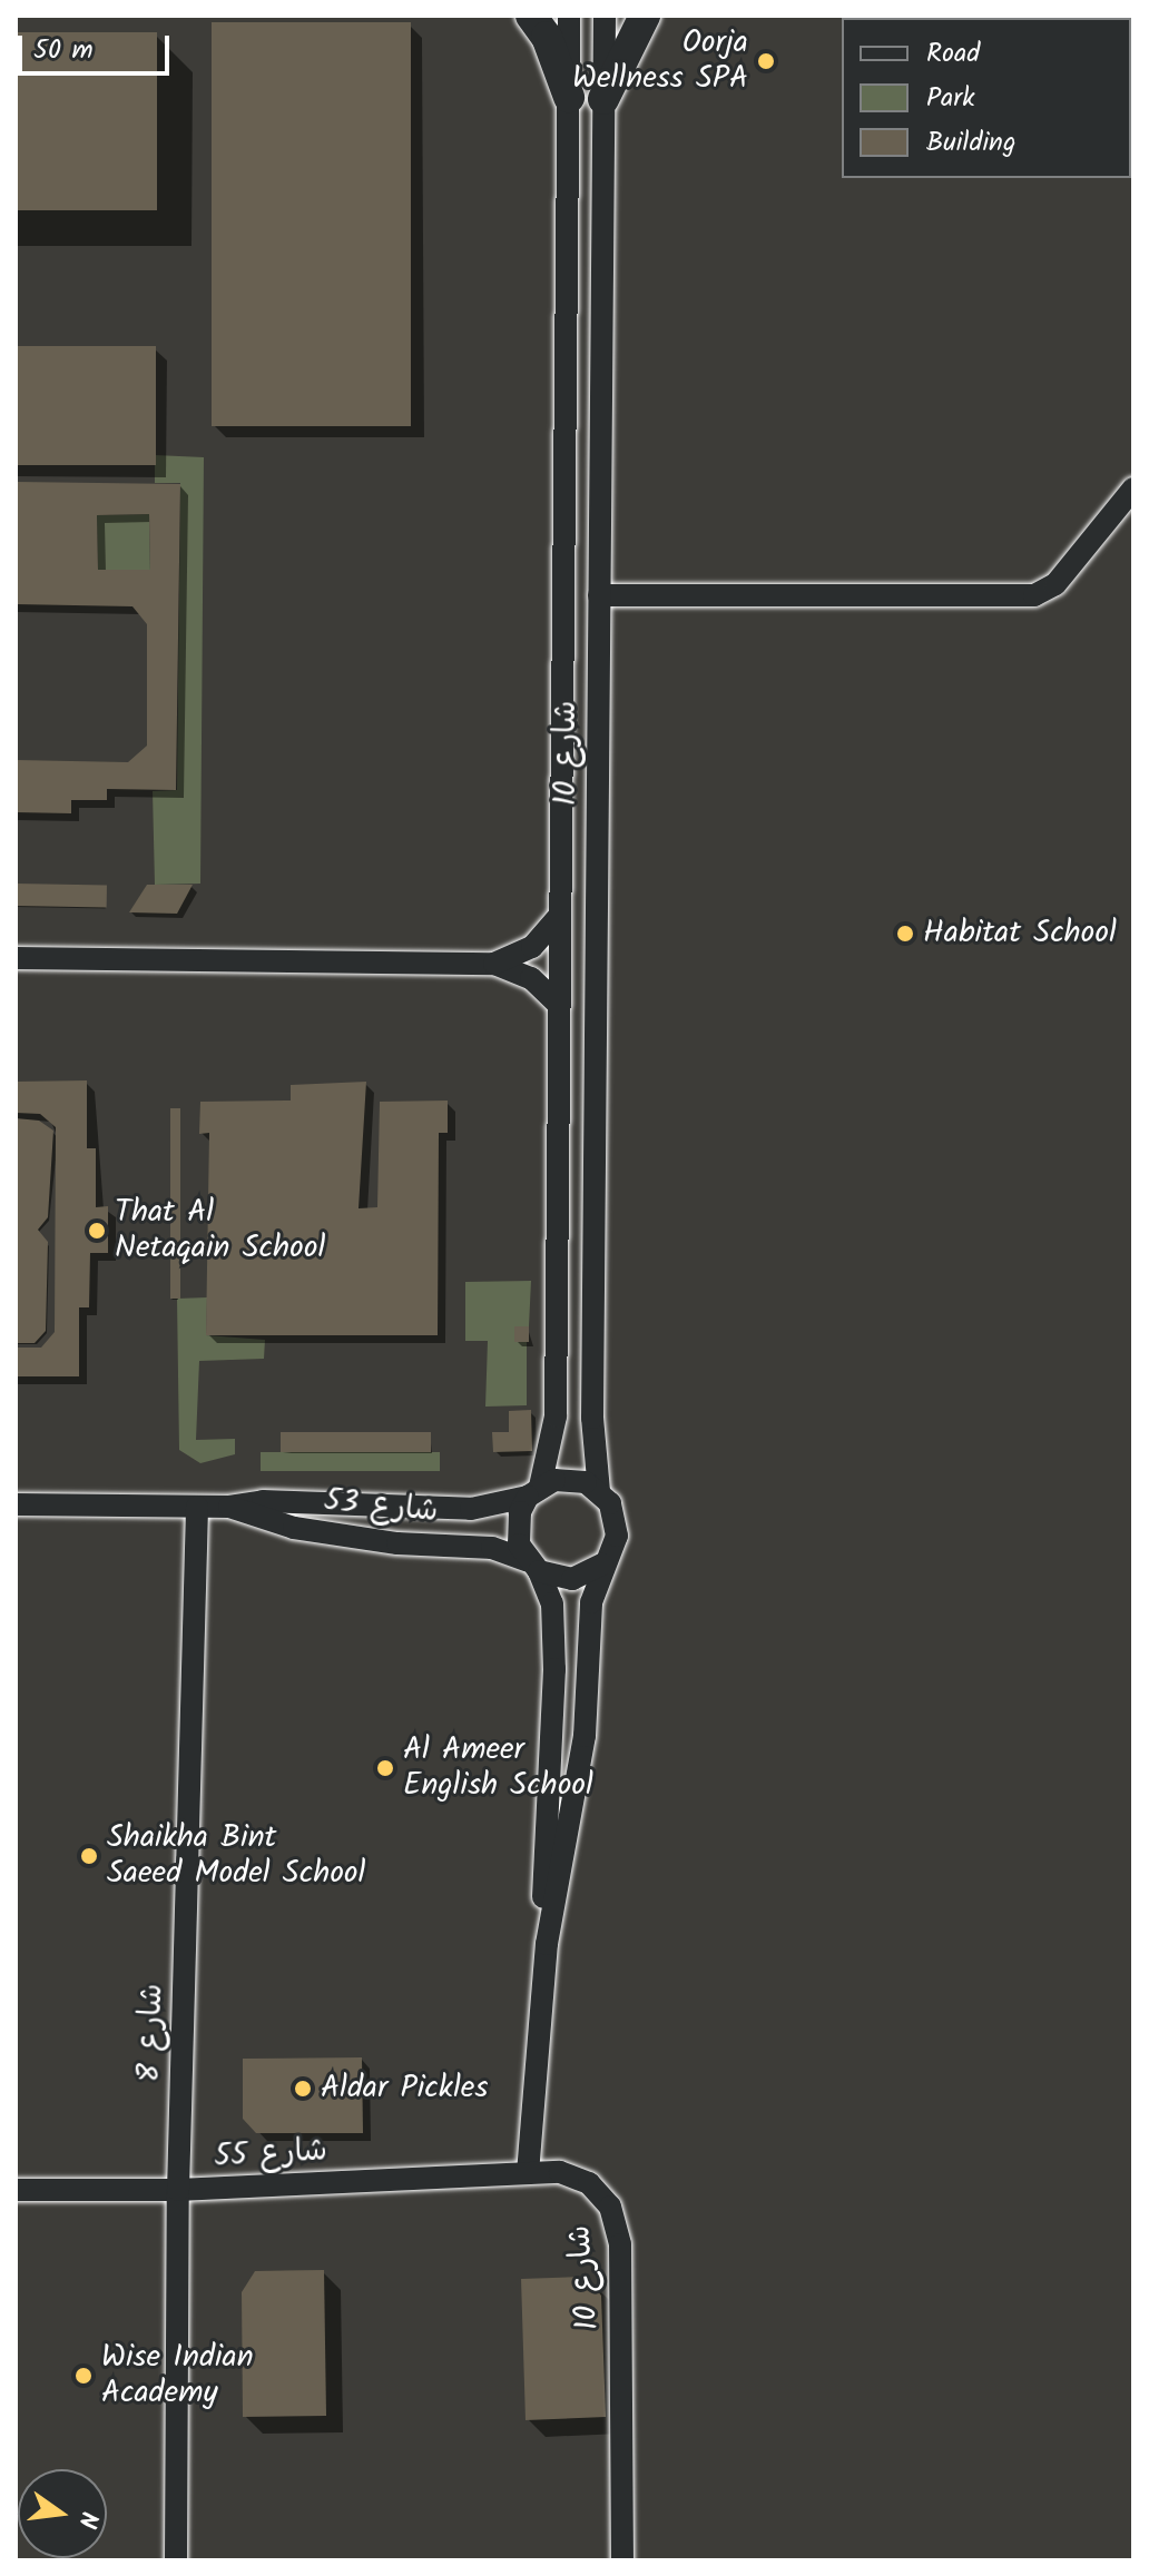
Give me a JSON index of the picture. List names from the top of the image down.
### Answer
{
  "streets": {
    "street": [
      "شارع 10",
      "شارع 53",
      "شارع 8",
      "شارع 55"
    ]
  },
  "crossings": [
    ["شارع 10", "شارع 53"],
    ["شارع 10", "شارع 55"],
    ["شارع 53", "شارع 8"],
    ["شارع 8", "شارع 55"]
  ],
  "places": [
    "Oorja Wellness SPA",
    "Habitat School",
    "That Al Netaqain School",
    "Al Ameer English School",
    "Shaikha Bint Saeed Model School",
    "Aldar Pickles",
    "Wise Indian Academy"
  ],
  "legend": ["Road", "Park", "Building"],
  "scale_bar": "50 m",
  "north": "right"
}
